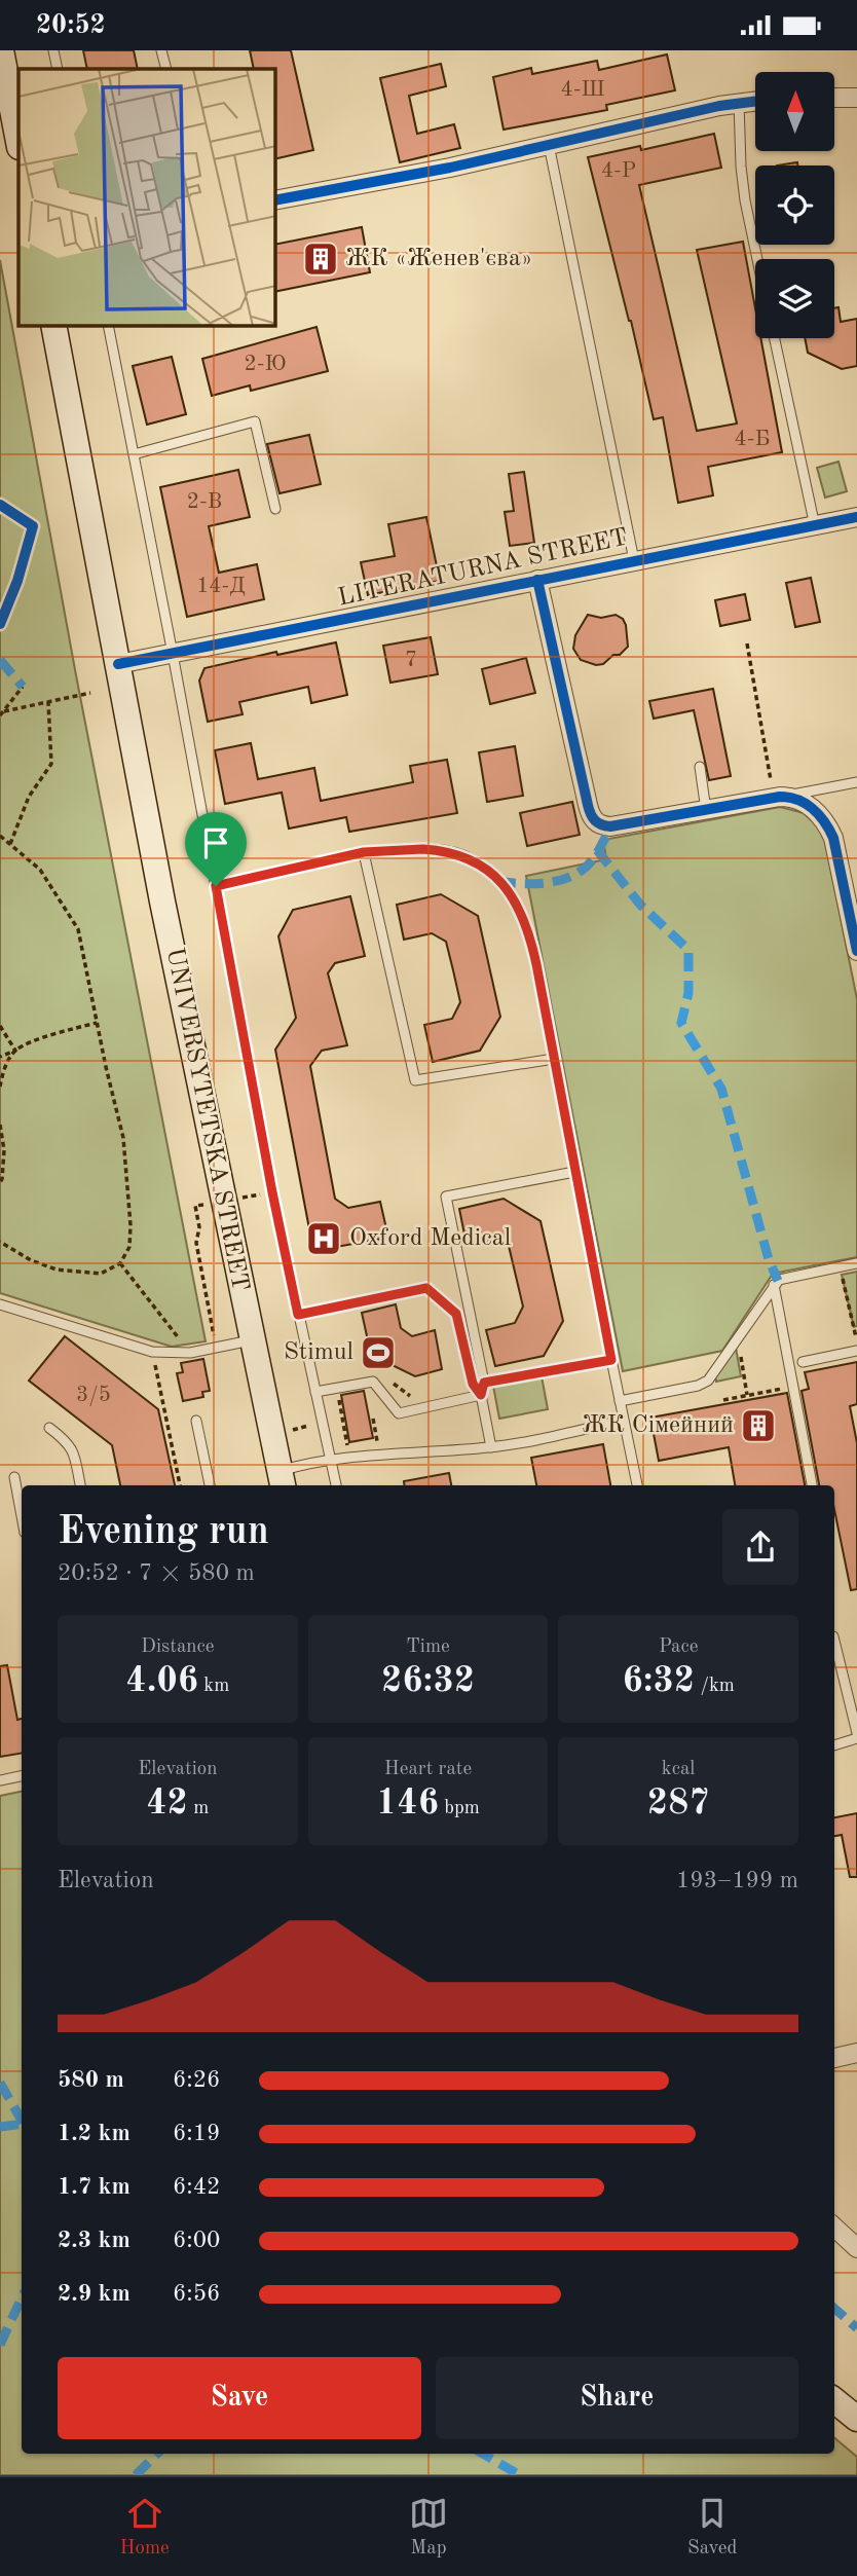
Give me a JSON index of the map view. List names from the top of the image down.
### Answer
{
  "streets": {
    "main road": ["UNIVERSYTETSKA STREET"],
    "street": ["LITERATURNA STREET"]
  },
  "crossings": [
    ["LITERATURNA STREET", "UNIVERSYTETSKA STREET"]
  ],
  "places": {
    "building": ["ЖК «Женев'єва»", "ЖК Сімейний"],
    "hospital": ["Oxford Medical"],
    "sports": ["Stimul"]
  },
  "house_numbers": [
    "4-Ш",
    "4-Р",
    "2-Ю",
    "4-Б",
    "2-В",
    "14-Д",
    "7",
    "3/5"
  ],
  "north": "top",
  "page": {
    "status": "20:52",
    "heading": ["Evening run", "20:52 · 7 × 580 m"],
    "stats": [
      ["Distance", "4.06 km"],
      ["Time", "26:32"],
      ["Pace", "6:32 /km"],
      ["Elevation", "42 m"],
      ["Heart rate", "146 bpm"],
      ["kcal", "287"]
    ],
    "chart": ["Elevation", "193–199 m"],
    "list": [
      {
        "name": "580 m",
        "note": "6:26"
      },
      {
        "name": "1.2 km",
        "note": "6:19"
      },
      {
        "name": "1.7 km",
        "note": "6:42"
      },
      {
        "name": "2.3 km",
        "note": "6:00"
      },
      {
        "name": "2.9 km",
        "note": "6:56"
      }
    ],
    "buttons": ["Save", "Share"],
    "tabs": ["Home", "Map", "Saved"]
  }
}
